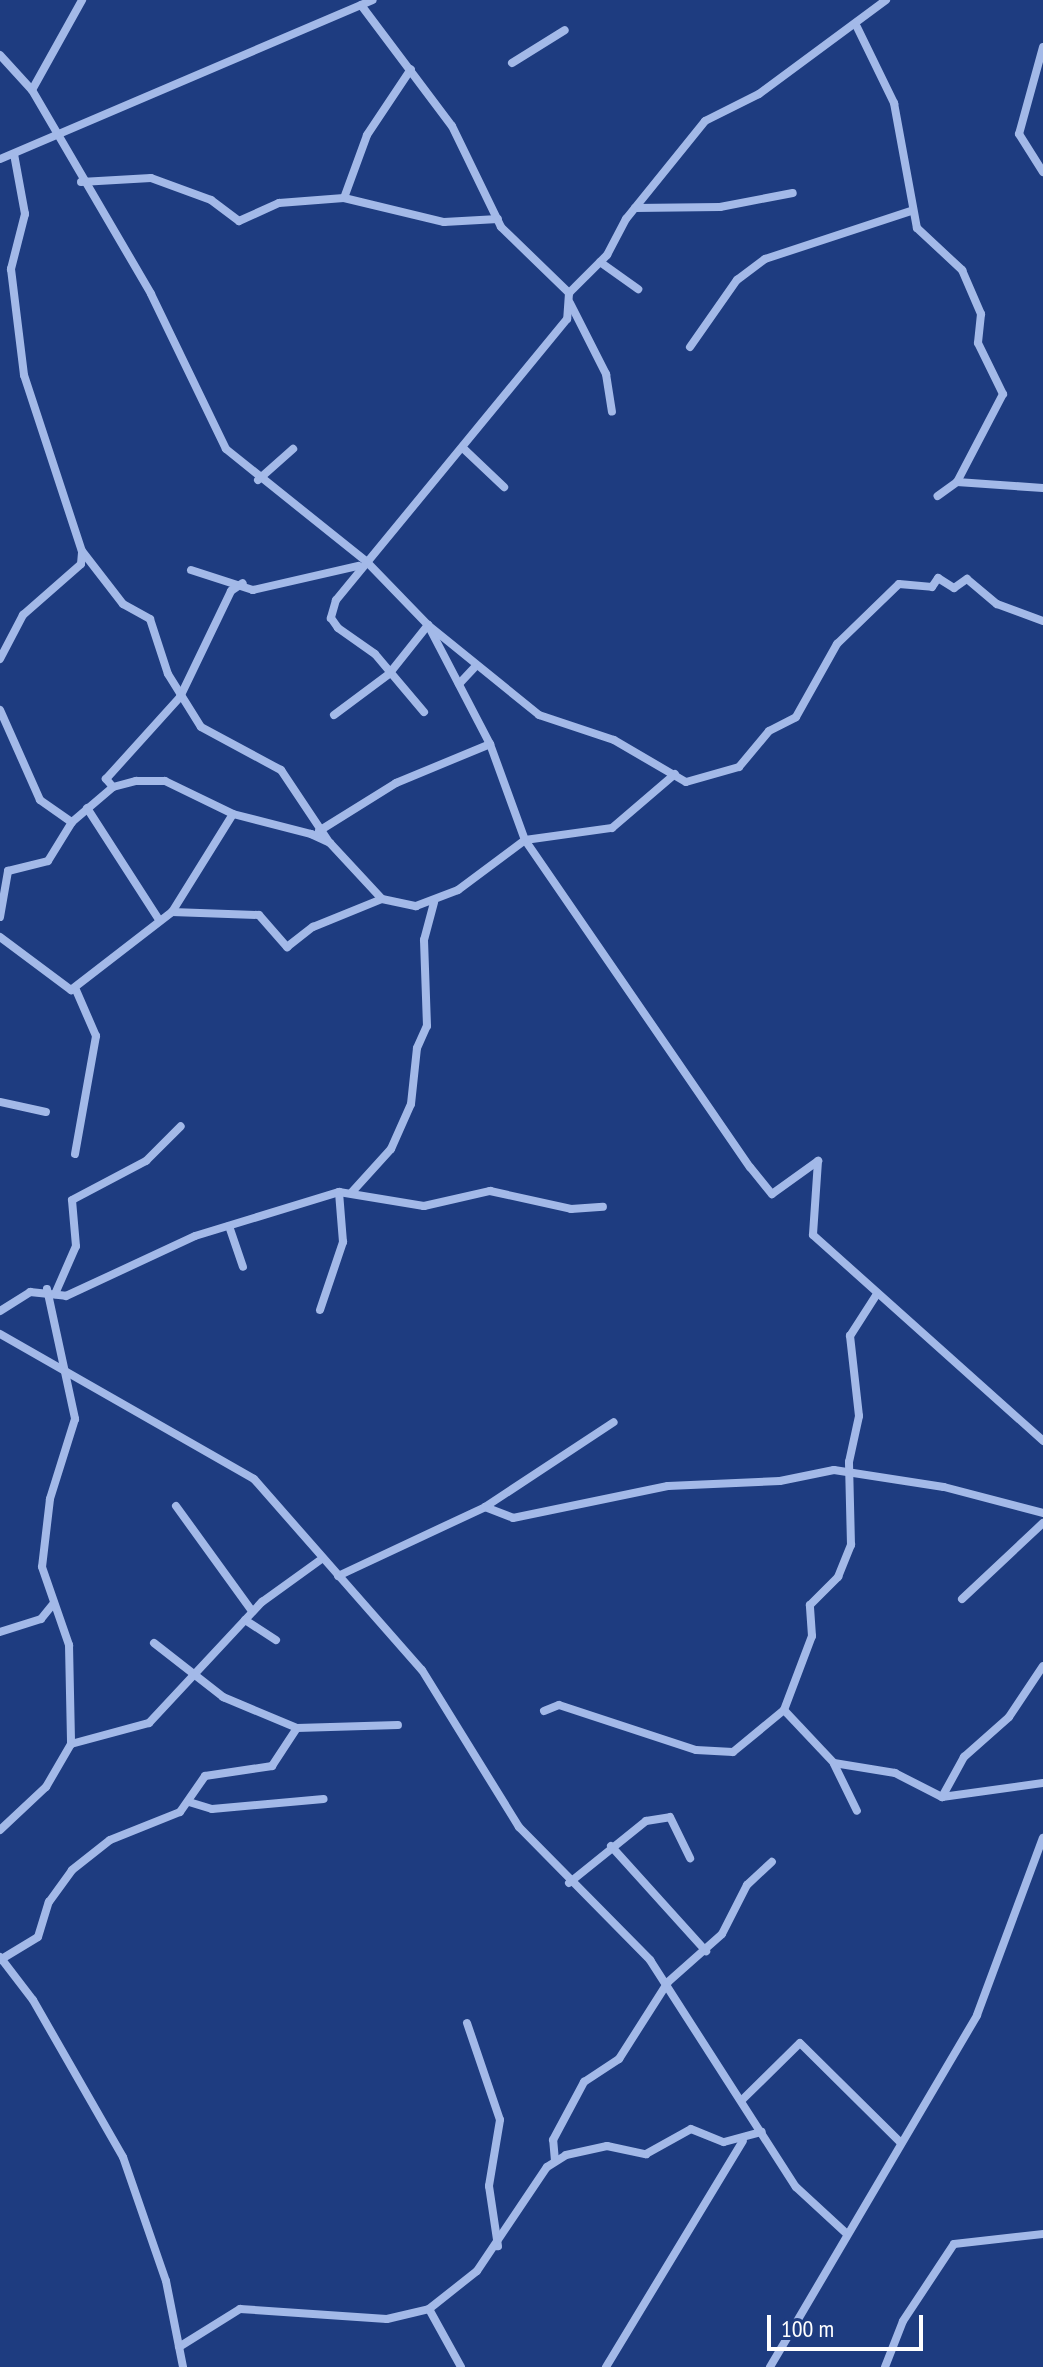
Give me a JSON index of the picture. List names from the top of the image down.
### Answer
{
  "scale_bar": "100 m"
}
